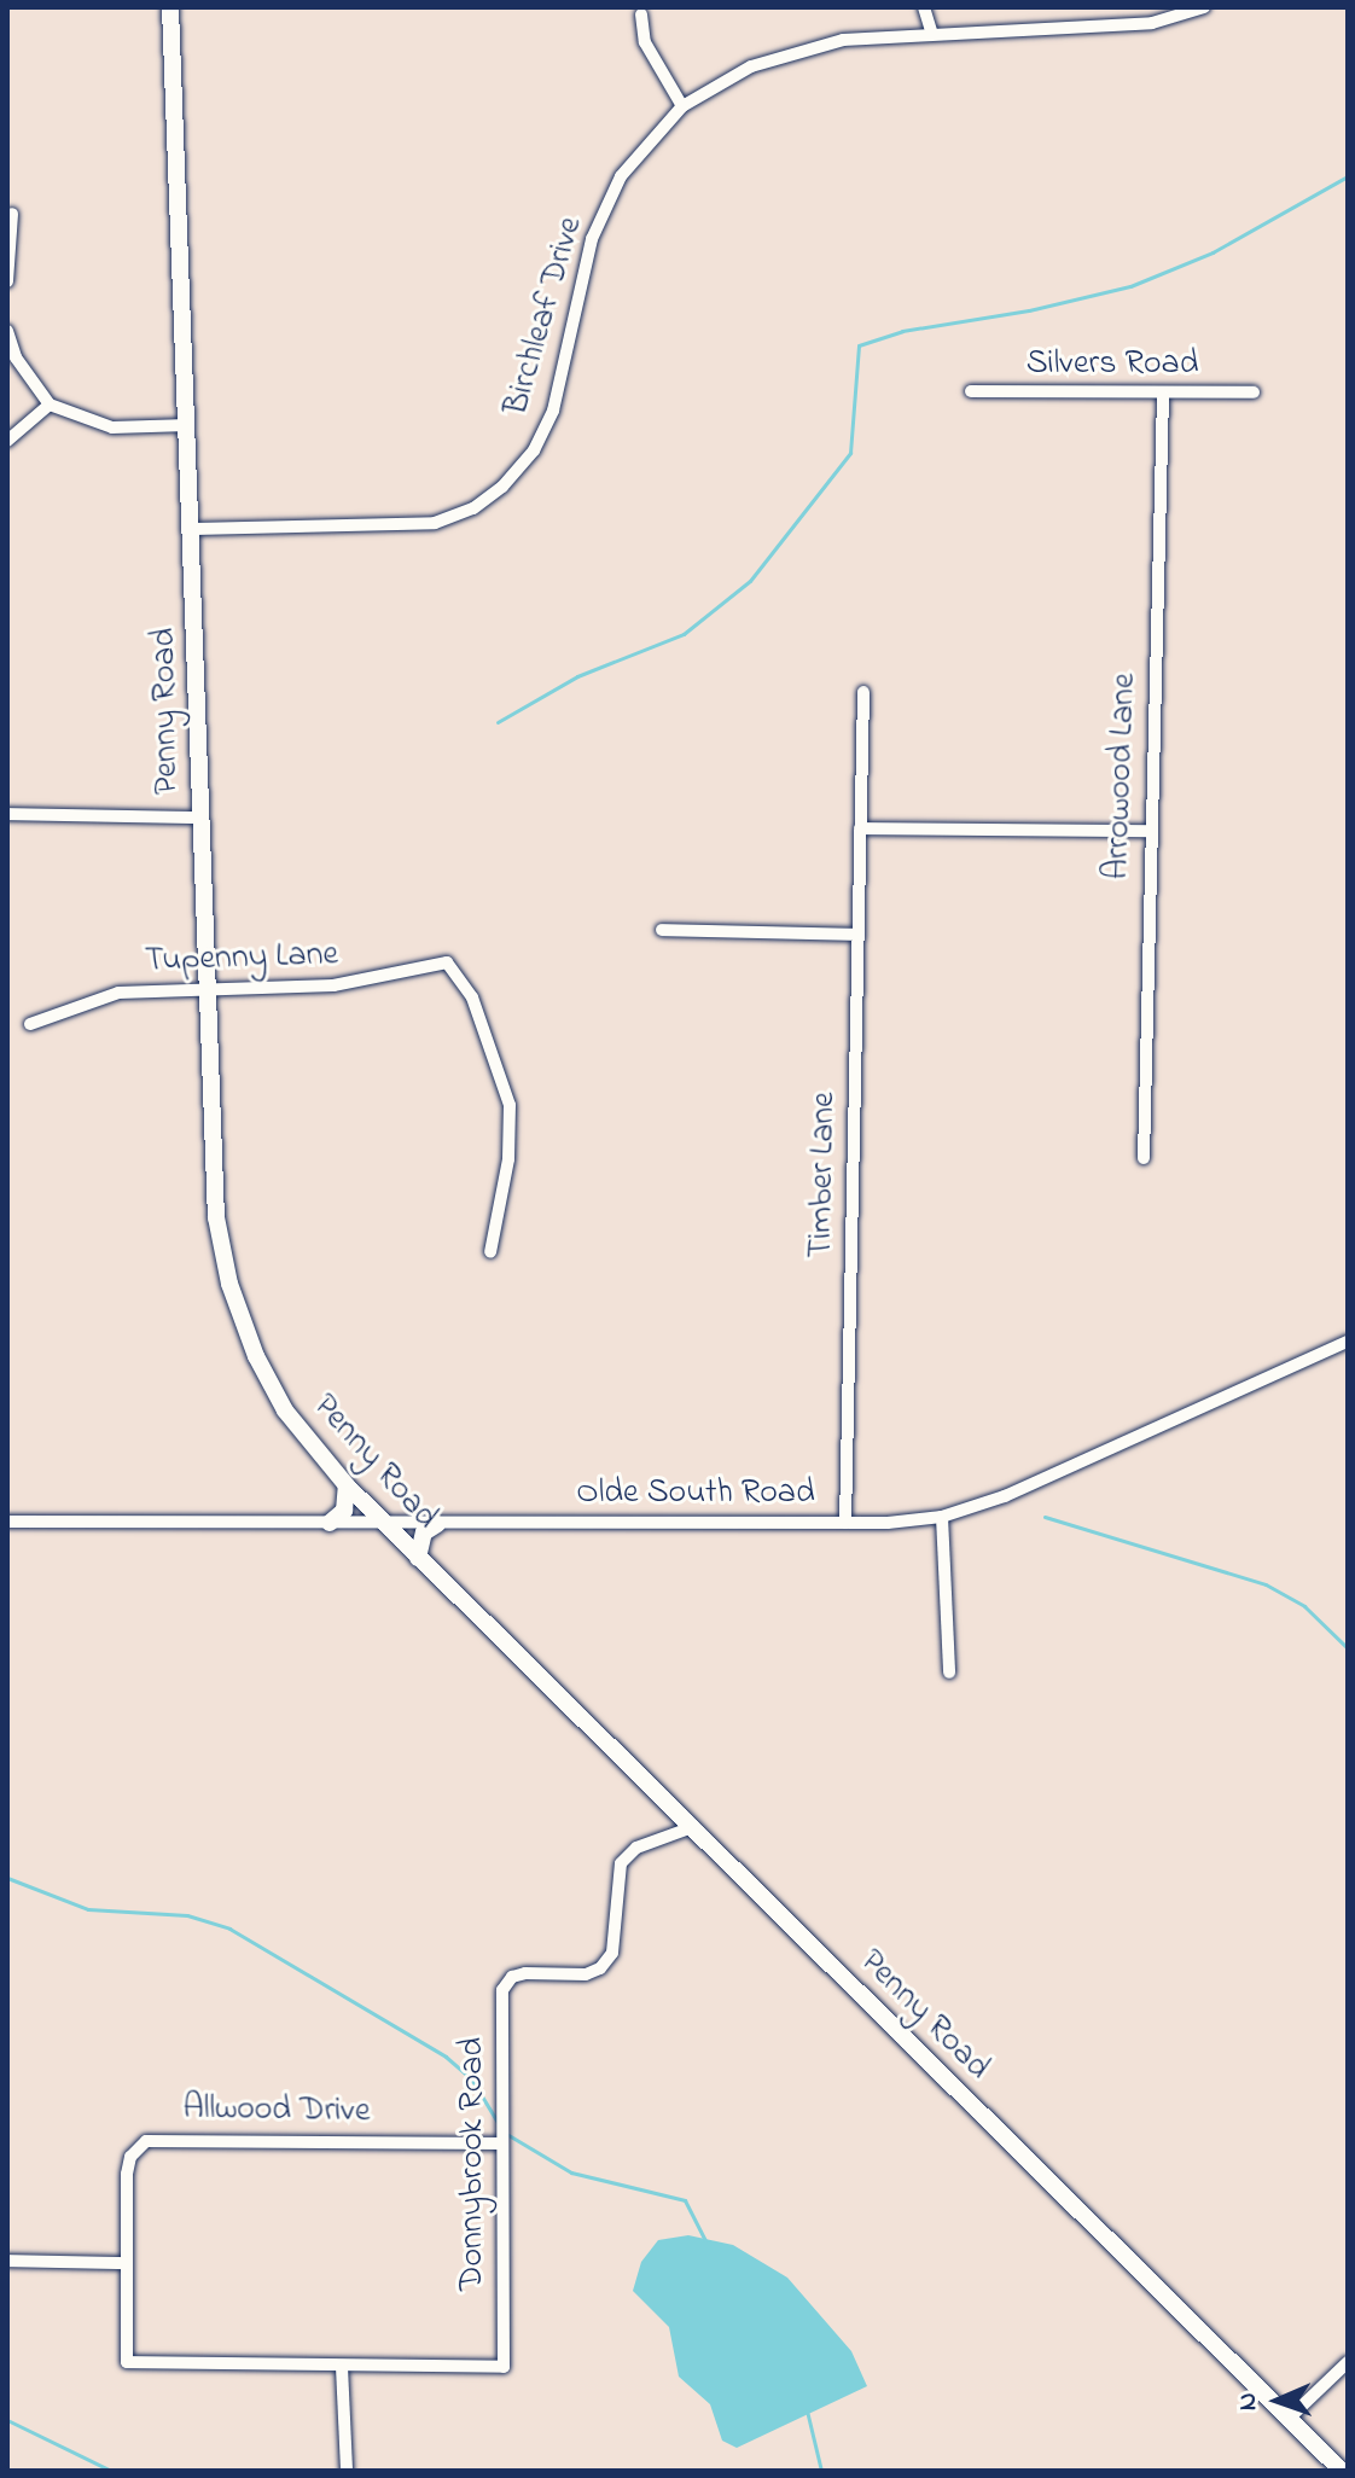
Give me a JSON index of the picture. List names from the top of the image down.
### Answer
{
  "streets": {
    "street": [
      "Birchleaf Drive",
      "Silvers Road",
      "Penny Road",
      "Arrowood Lane",
      "Tupenny Lane",
      "Timber Lane",
      "Olde South Road",
      "Allwood Drive",
      "Donnybrook Road"
    ]
  },
  "crossings": [
    ["Birchleaf Drive", "Penny Road"],
    ["Silvers Road", "Arrowood Lane"],
    ["Penny Road", "Tupenny Lane"],
    ["Penny Road", "Olde South Road"],
    ["Penny Road", "Donnybrook Road"],
    ["Timber Lane", "Olde South Road"],
    ["Allwood Drive", "Donnybrook Road"]
  ],
  "north": "left"
}
